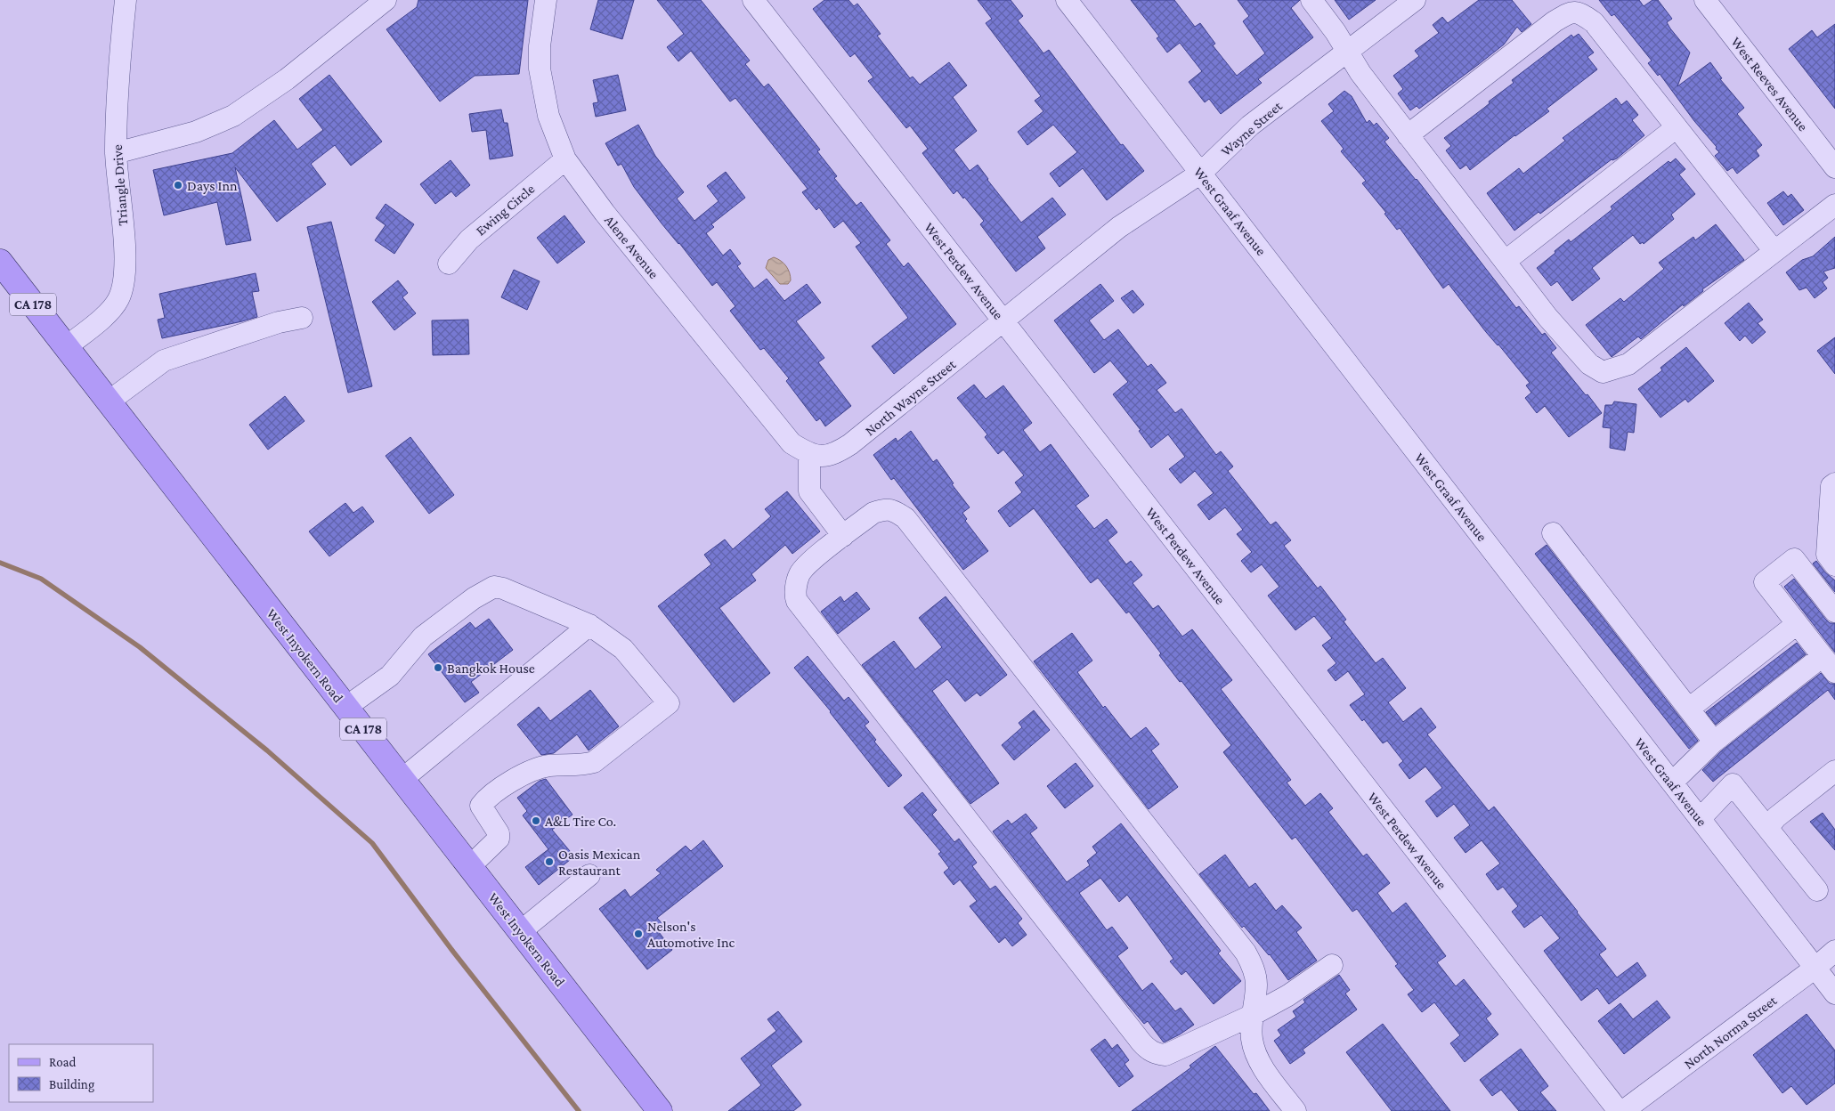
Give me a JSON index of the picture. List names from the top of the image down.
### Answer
{
  "streets": {
    "main road": ["CA 178", "West Inyokern Road"],
    "street": [
      "West Reeves Avenue",
      "Wayne Street",
      "Triangle Drive",
      "Ewing Circle",
      "West Graaf Avenue",
      "Alene Avenue",
      "West Perdew Avenue",
      "North Wayne Street",
      "North Norma Street"
    ]
  },
  "crossings": [
    ["Wayne Street", "West Graaf Avenue"],
    ["Wayne Street", "West Perdew Avenue"],
    ["Wayne Street", "North Wayne Street"],
    ["Triangle Drive", "West Inyokern Road"],
    ["Ewing Circle", "Alene Avenue"],
    ["West Graaf Avenue", "North Norma Street"],
    ["Alene Avenue", "North Wayne Street"],
    ["West Perdew Avenue", "North Wayne Street"]
  ],
  "places": [
    "Days Inn",
    "Bangkok House",
    "A&L Tire Co.",
    "Oasis Mexican Restaurant",
    "Nelson's Automotive Inc"
  ],
  "legend": ["Road", "Building"]
}
